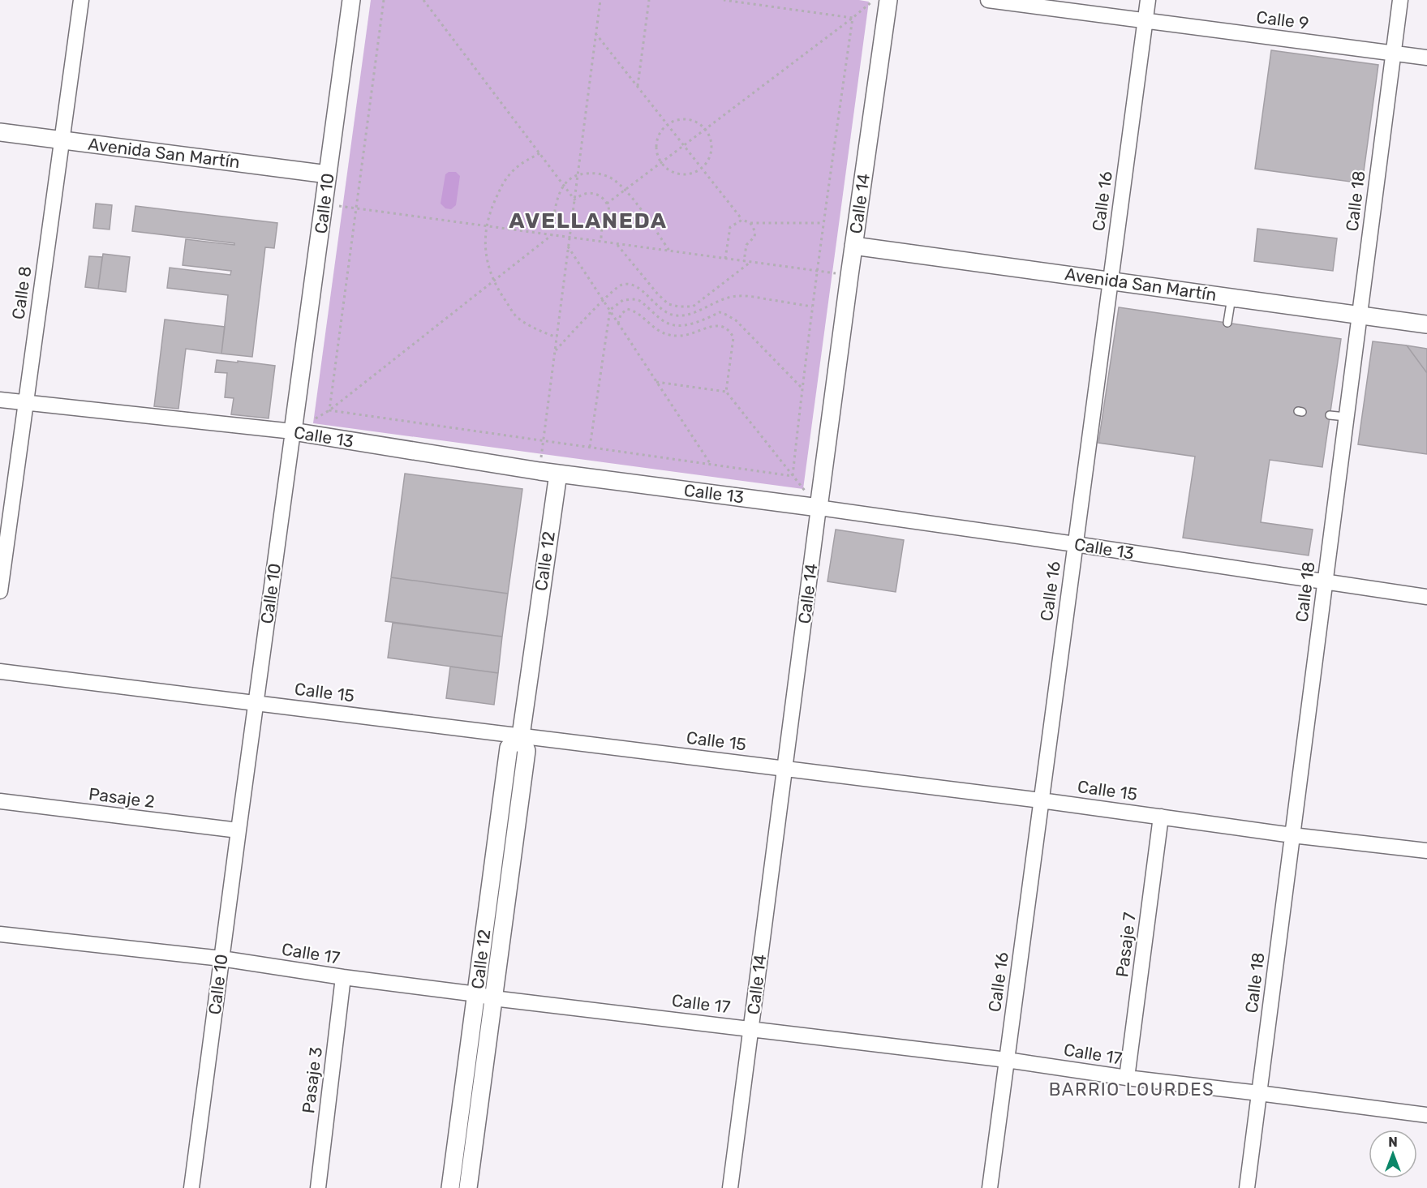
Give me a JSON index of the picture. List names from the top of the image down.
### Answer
{
  "streets": {
    "street": [
      "Calle 9",
      "Avenida San Martín",
      "Calle 16",
      "Calle 18",
      "Calle 10",
      "Calle 14",
      "Calle 8",
      "Calle 13",
      "Calle 12",
      "Calle 15",
      "Pasaje 2",
      "Pasaje 7",
      "Calle 17",
      "Pasaje 3"
    ]
  },
  "crossings": [
    ["Calle 9", "Calle 16"],
    ["Calle 9", "Calle 18"],
    ["Avenida San Martín", "Calle 16"],
    ["Avenida San Martín", "Calle 18"],
    ["Avenida San Martín", "Calle 10"],
    ["Avenida San Martín", "Calle 14"],
    ["Avenida San Martín", "Calle 8"],
    ["Calle 16", "Calle 13"],
    ["Calle 16", "Calle 15"],
    ["Calle 16", "Calle 17"],
    ["Calle 18", "Calle 13"],
    ["Calle 18", "Calle 15"],
    ["Calle 18", "Calle 17"],
    ["Calle 10", "Calle 13"],
    ["Calle 10", "Calle 15"],
    ["Calle 10", "Pasaje 2"],
    ["Calle 10", "Calle 17"],
    ["Calle 14", "Calle 13"],
    ["Calle 14", "Calle 15"],
    ["Calle 14", "Calle 17"],
    ["Calle 8", "Calle 13"],
    ["Calle 13", "Calle 12"],
    ["Calle 12", "Calle 15"],
    ["Calle 12", "Calle 17"],
    ["Calle 15", "Pasaje 7"],
    ["Pasaje 7", "Calle 17"],
    ["Calle 17", "Pasaje 3"]
  ],
  "districts": ["AVELLANEDA", "BARRIO LOURDES"],
  "north": "top"
}
